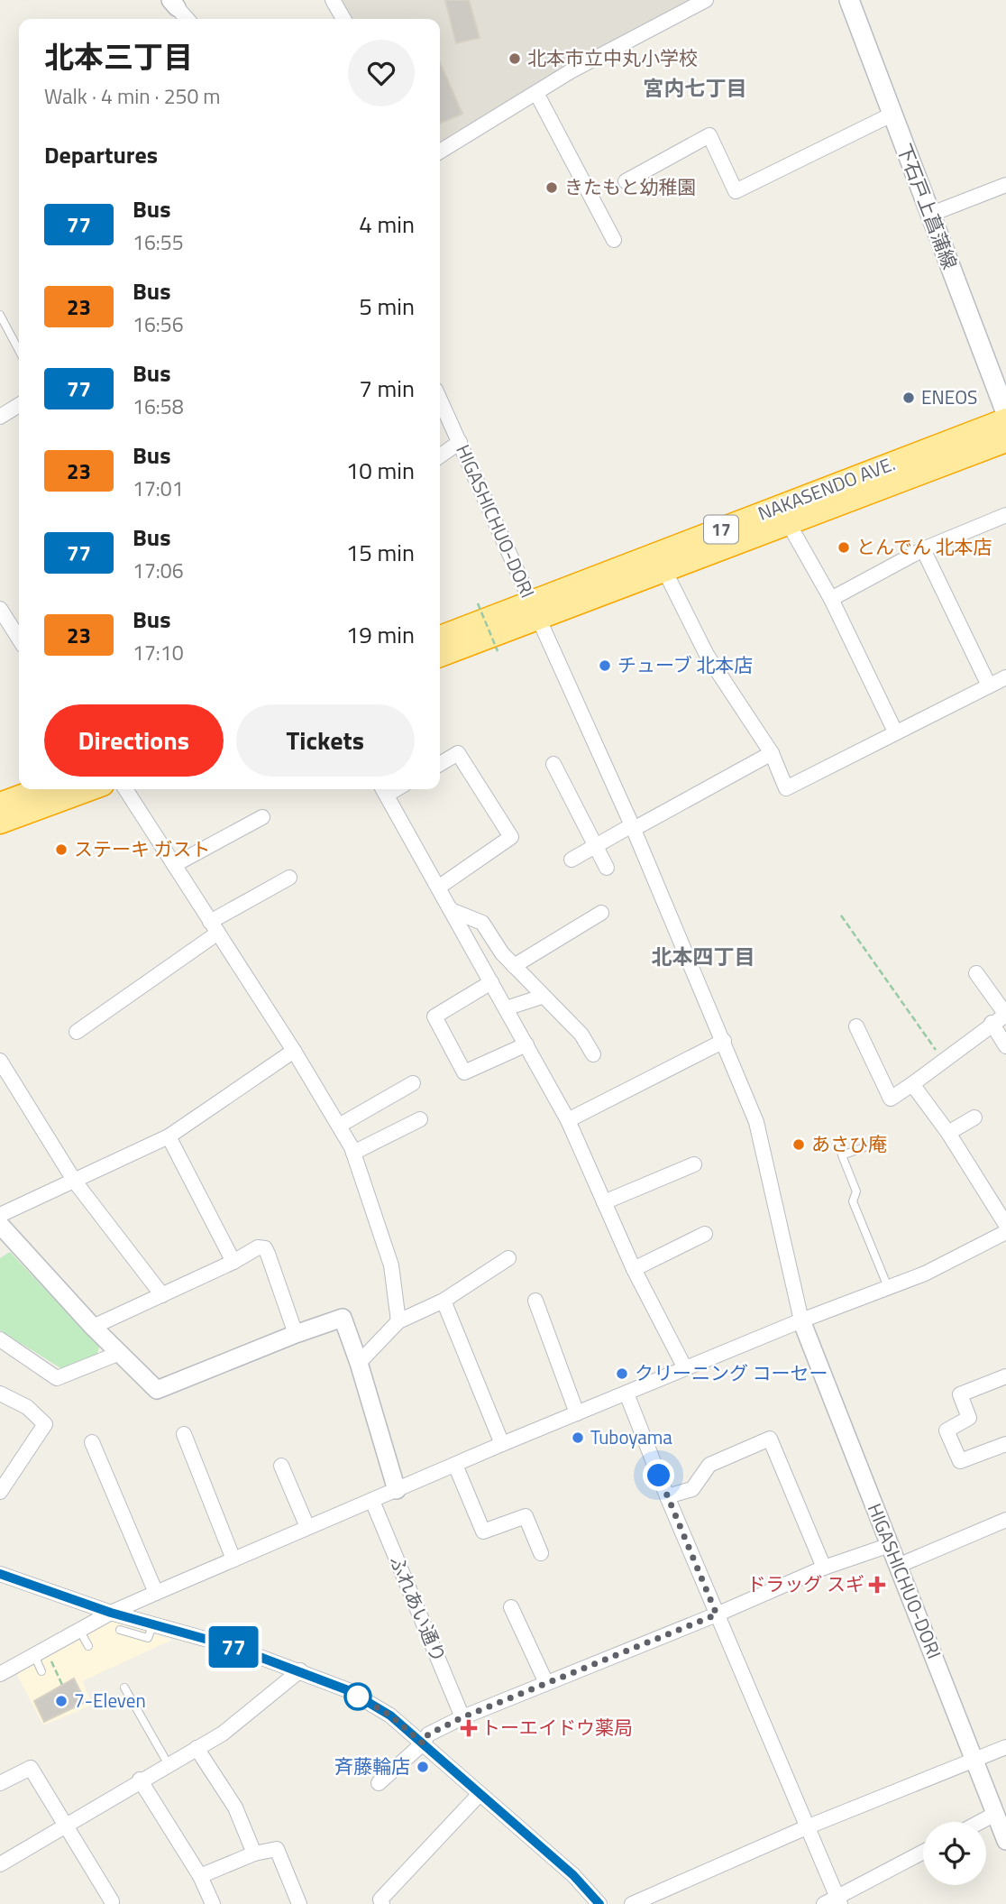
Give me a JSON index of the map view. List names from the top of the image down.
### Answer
{
  "streets": {
    "highway": ["NAKASENDO AVE.", "17"],
    "main road": ["下石戸上菖蒲線"],
    "street": ["HIGASHICHUO-DORI", "ふれあい通り"]
  },
  "crossings": [
    ["NAKASENDO AVE.", "HIGASHICHUO-DORI"]
  ],
  "districts": ["宮内七丁目", "北本四丁目"],
  "places": {
    "other": [
      "北本市立中丸小学校",
      "きたもと幼稚園",
      "ENEOS",
      "とんでん 北本店",
      "チューブ 北本店",
      "ステーキ ガスト",
      "あさひ庵",
      "クリーニング コーセー",
      "Tuboyama",
      "7-Eleven",
      "斉藤輪店"
    ],
    "health": ["ドラッグ スギ", "トーエイドウ薬局"]
  },
  "lines": ["bus line 77"],
  "page": {
    "on_map": "77",
    "heading": [
      ["北本三丁目", "Walk · 4 min · 250 m"],
      "Departures"
    ],
    "list": [
      {
        "mark": "77",
        "name": "Bus",
        "note": "16:55",
        "value": "4 min"
      },
      {
        "mark": "23",
        "name": "Bus",
        "note": "16:56",
        "value": "5 min"
      },
      {
        "mark": "77",
        "name": "Bus",
        "note": "16:58",
        "value": "7 min"
      },
      {
        "mark": "23",
        "name": "Bus",
        "note": "17:01",
        "value": "10 min"
      },
      {
        "mark": "77",
        "name": "Bus",
        "note": "17:06",
        "value": "15 min"
      },
      {
        "mark": "23",
        "name": "Bus",
        "note": "17:10",
        "value": "19 min"
      }
    ],
    "buttons": ["Directions", "Tickets"]
  }
}
